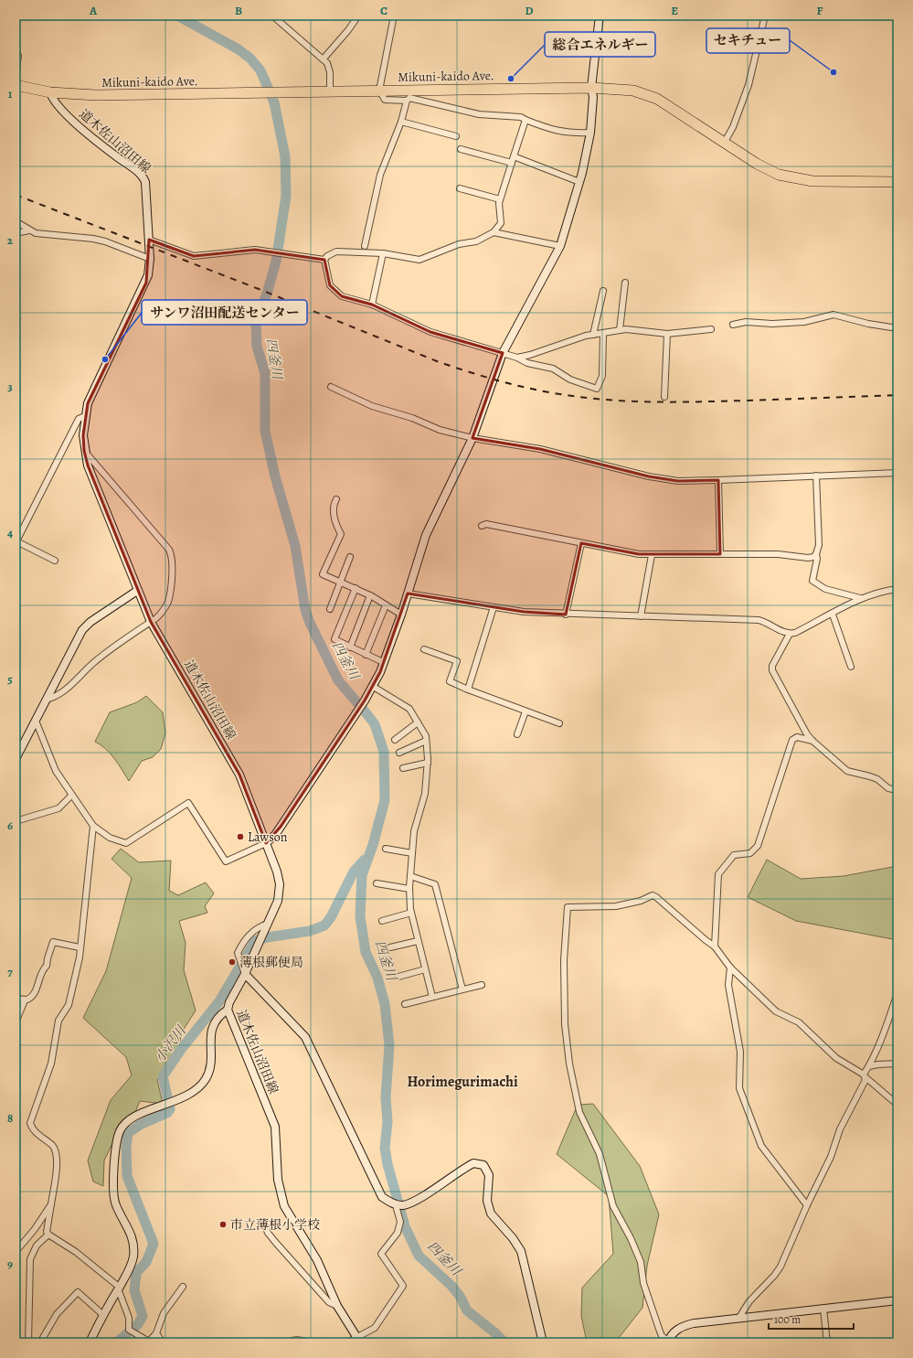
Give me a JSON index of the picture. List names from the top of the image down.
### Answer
{
  "streets": {
    "highway": ["Mikuni-kaido Ave."],
    "street": ["道木佐山沼田線"]
  },
  "crossings": [
    ["Mikuni-kaido Ave.", "道木佐山沼田線"]
  ],
  "districts": ["Horimegurimachi"],
  "water": ["四釜川", "小沢川"],
  "places": [
    "セキチュー",
    "総合エネルギー",
    "サンワ沼田配送センター",
    "Lawson",
    "薄根郵便局",
    "市立薄根小学校"
  ],
  "scale_bar": "100 m",
  "grid": {
    "columns": [
      "A",
      "B",
      "C",
      "D",
      "E",
      "F"
    ],
    "rows": [
      "1",
      "2",
      "3",
      "4",
      "5",
      "6",
      "7",
      "8",
      "9"
    ]
  }
}
